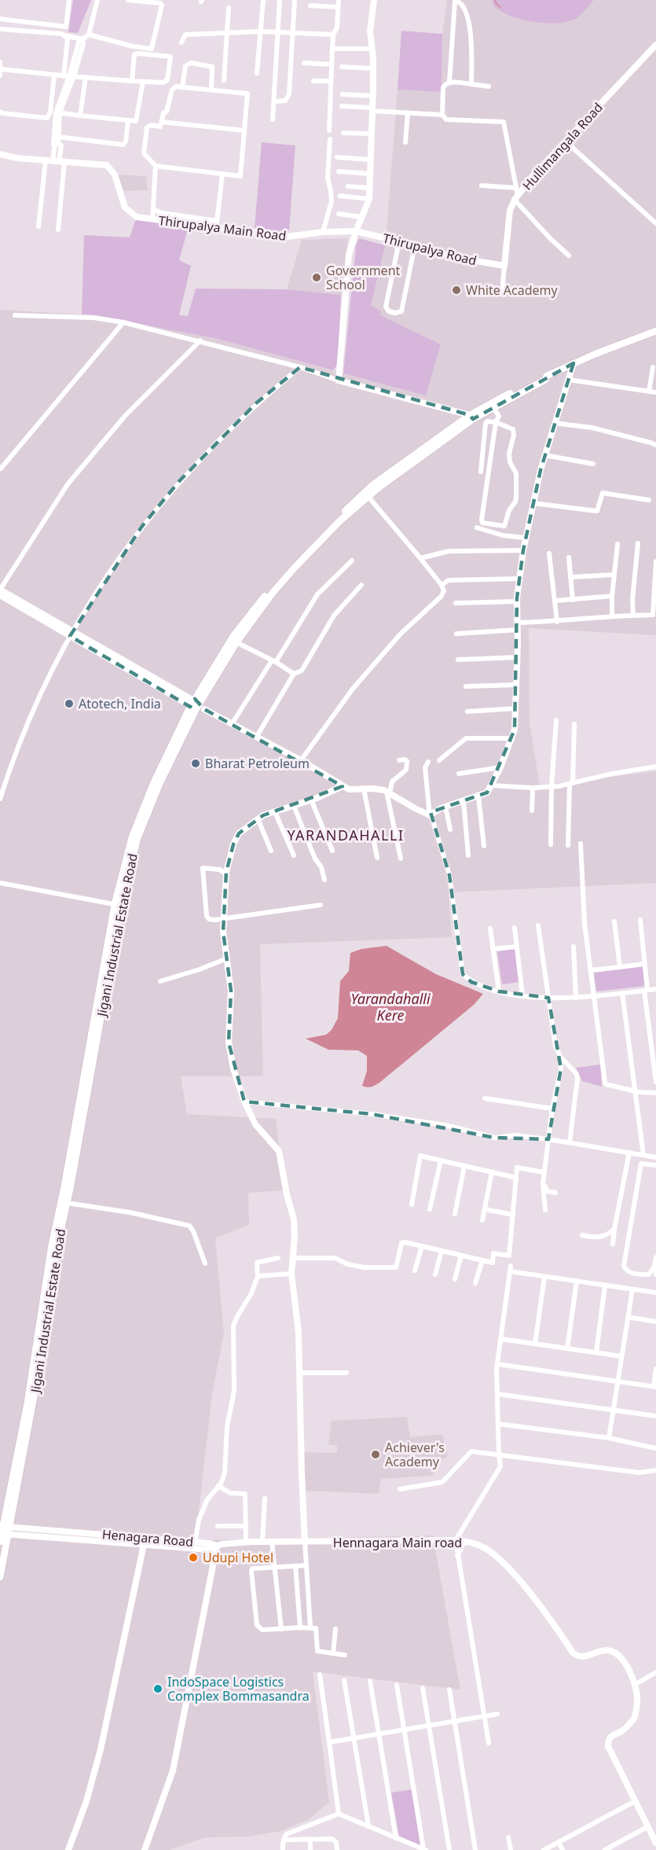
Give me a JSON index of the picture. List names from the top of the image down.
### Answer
{
  "streets": {
    "main road": ["Jigani Industrial Estate Road"],
    "street": [
      "Hullimangala Road",
      "Thirupalya Main Road",
      "Thirupalya Road",
      "Henagara Road",
      "Hennagara Main road"
    ]
  },
  "crossings": [
    ["Hullimangala Road", "Thirupalya Road"],
    ["Thirupalya Main Road", "Thirupalya Road"],
    ["Jigani Industrial Estate Road", "Henagara Road"],
    ["Henagara Road", "Hennagara Main road"]
  ],
  "districts": ["YARANDAHALLI"],
  "water": ["Yarandahalli Kere"],
  "places": [
    "Government School",
    "White Academy",
    "Atotech, India",
    "Bharat Petroleum",
    "Achiever's Academy",
    "Udupi Hotel",
    "IndoSpace Logistics Complex Bommasandra"
  ]
}
